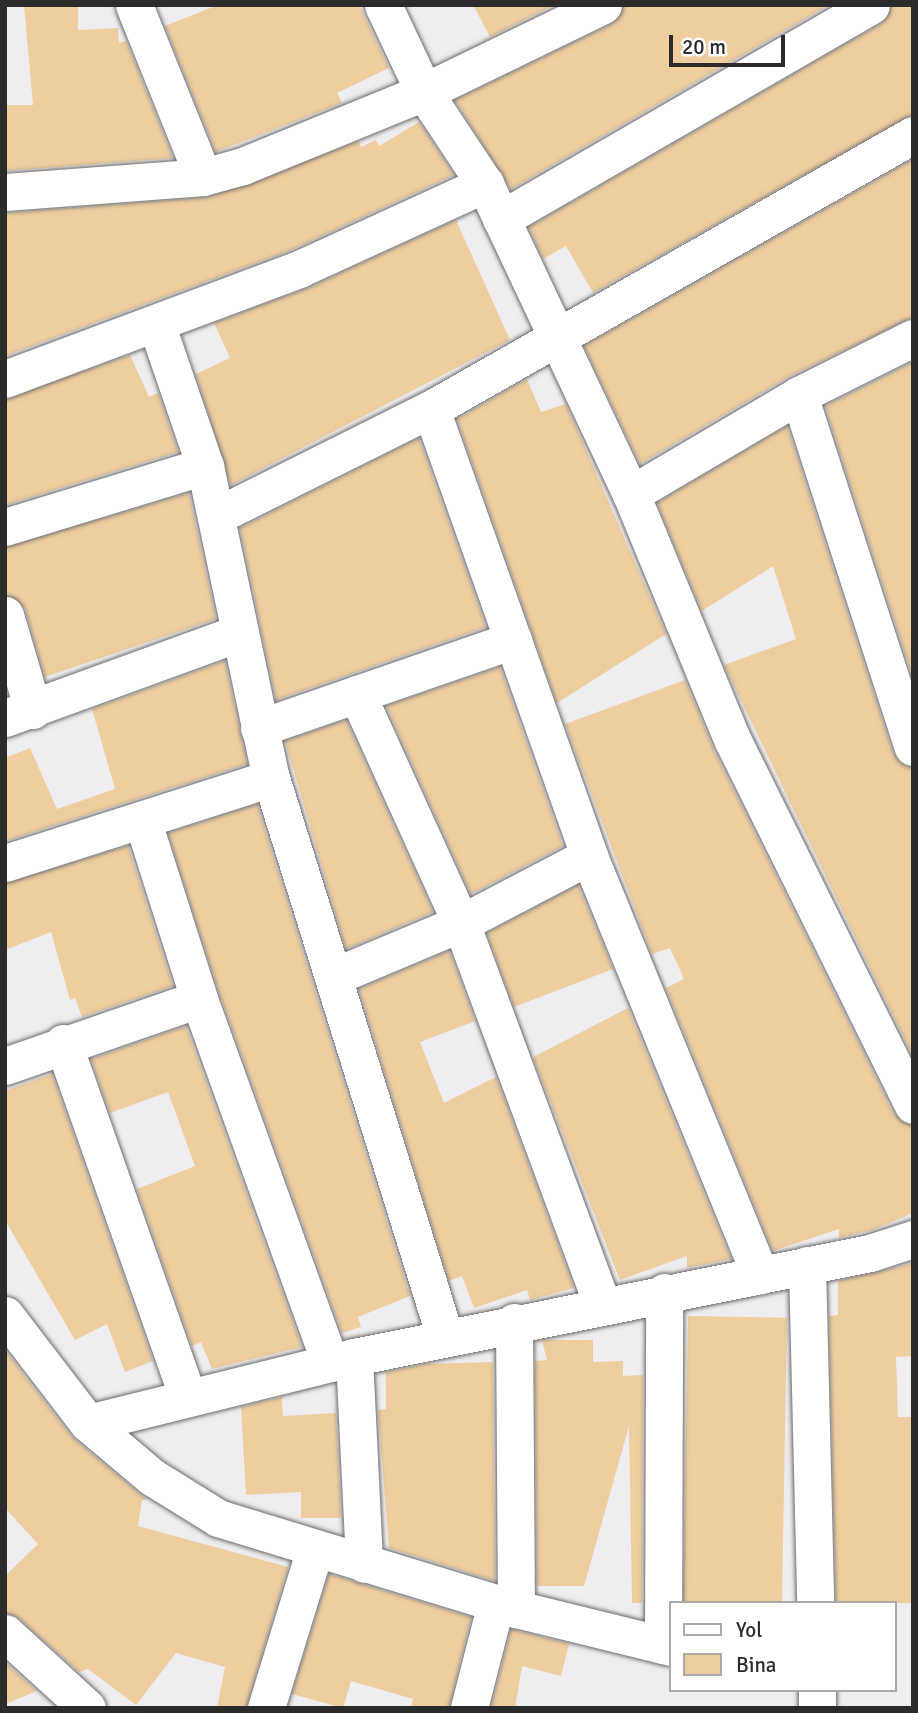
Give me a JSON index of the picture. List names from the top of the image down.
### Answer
{
  "legend": ["Yol", "Bina"],
  "scale_bar": "20 m"
}
